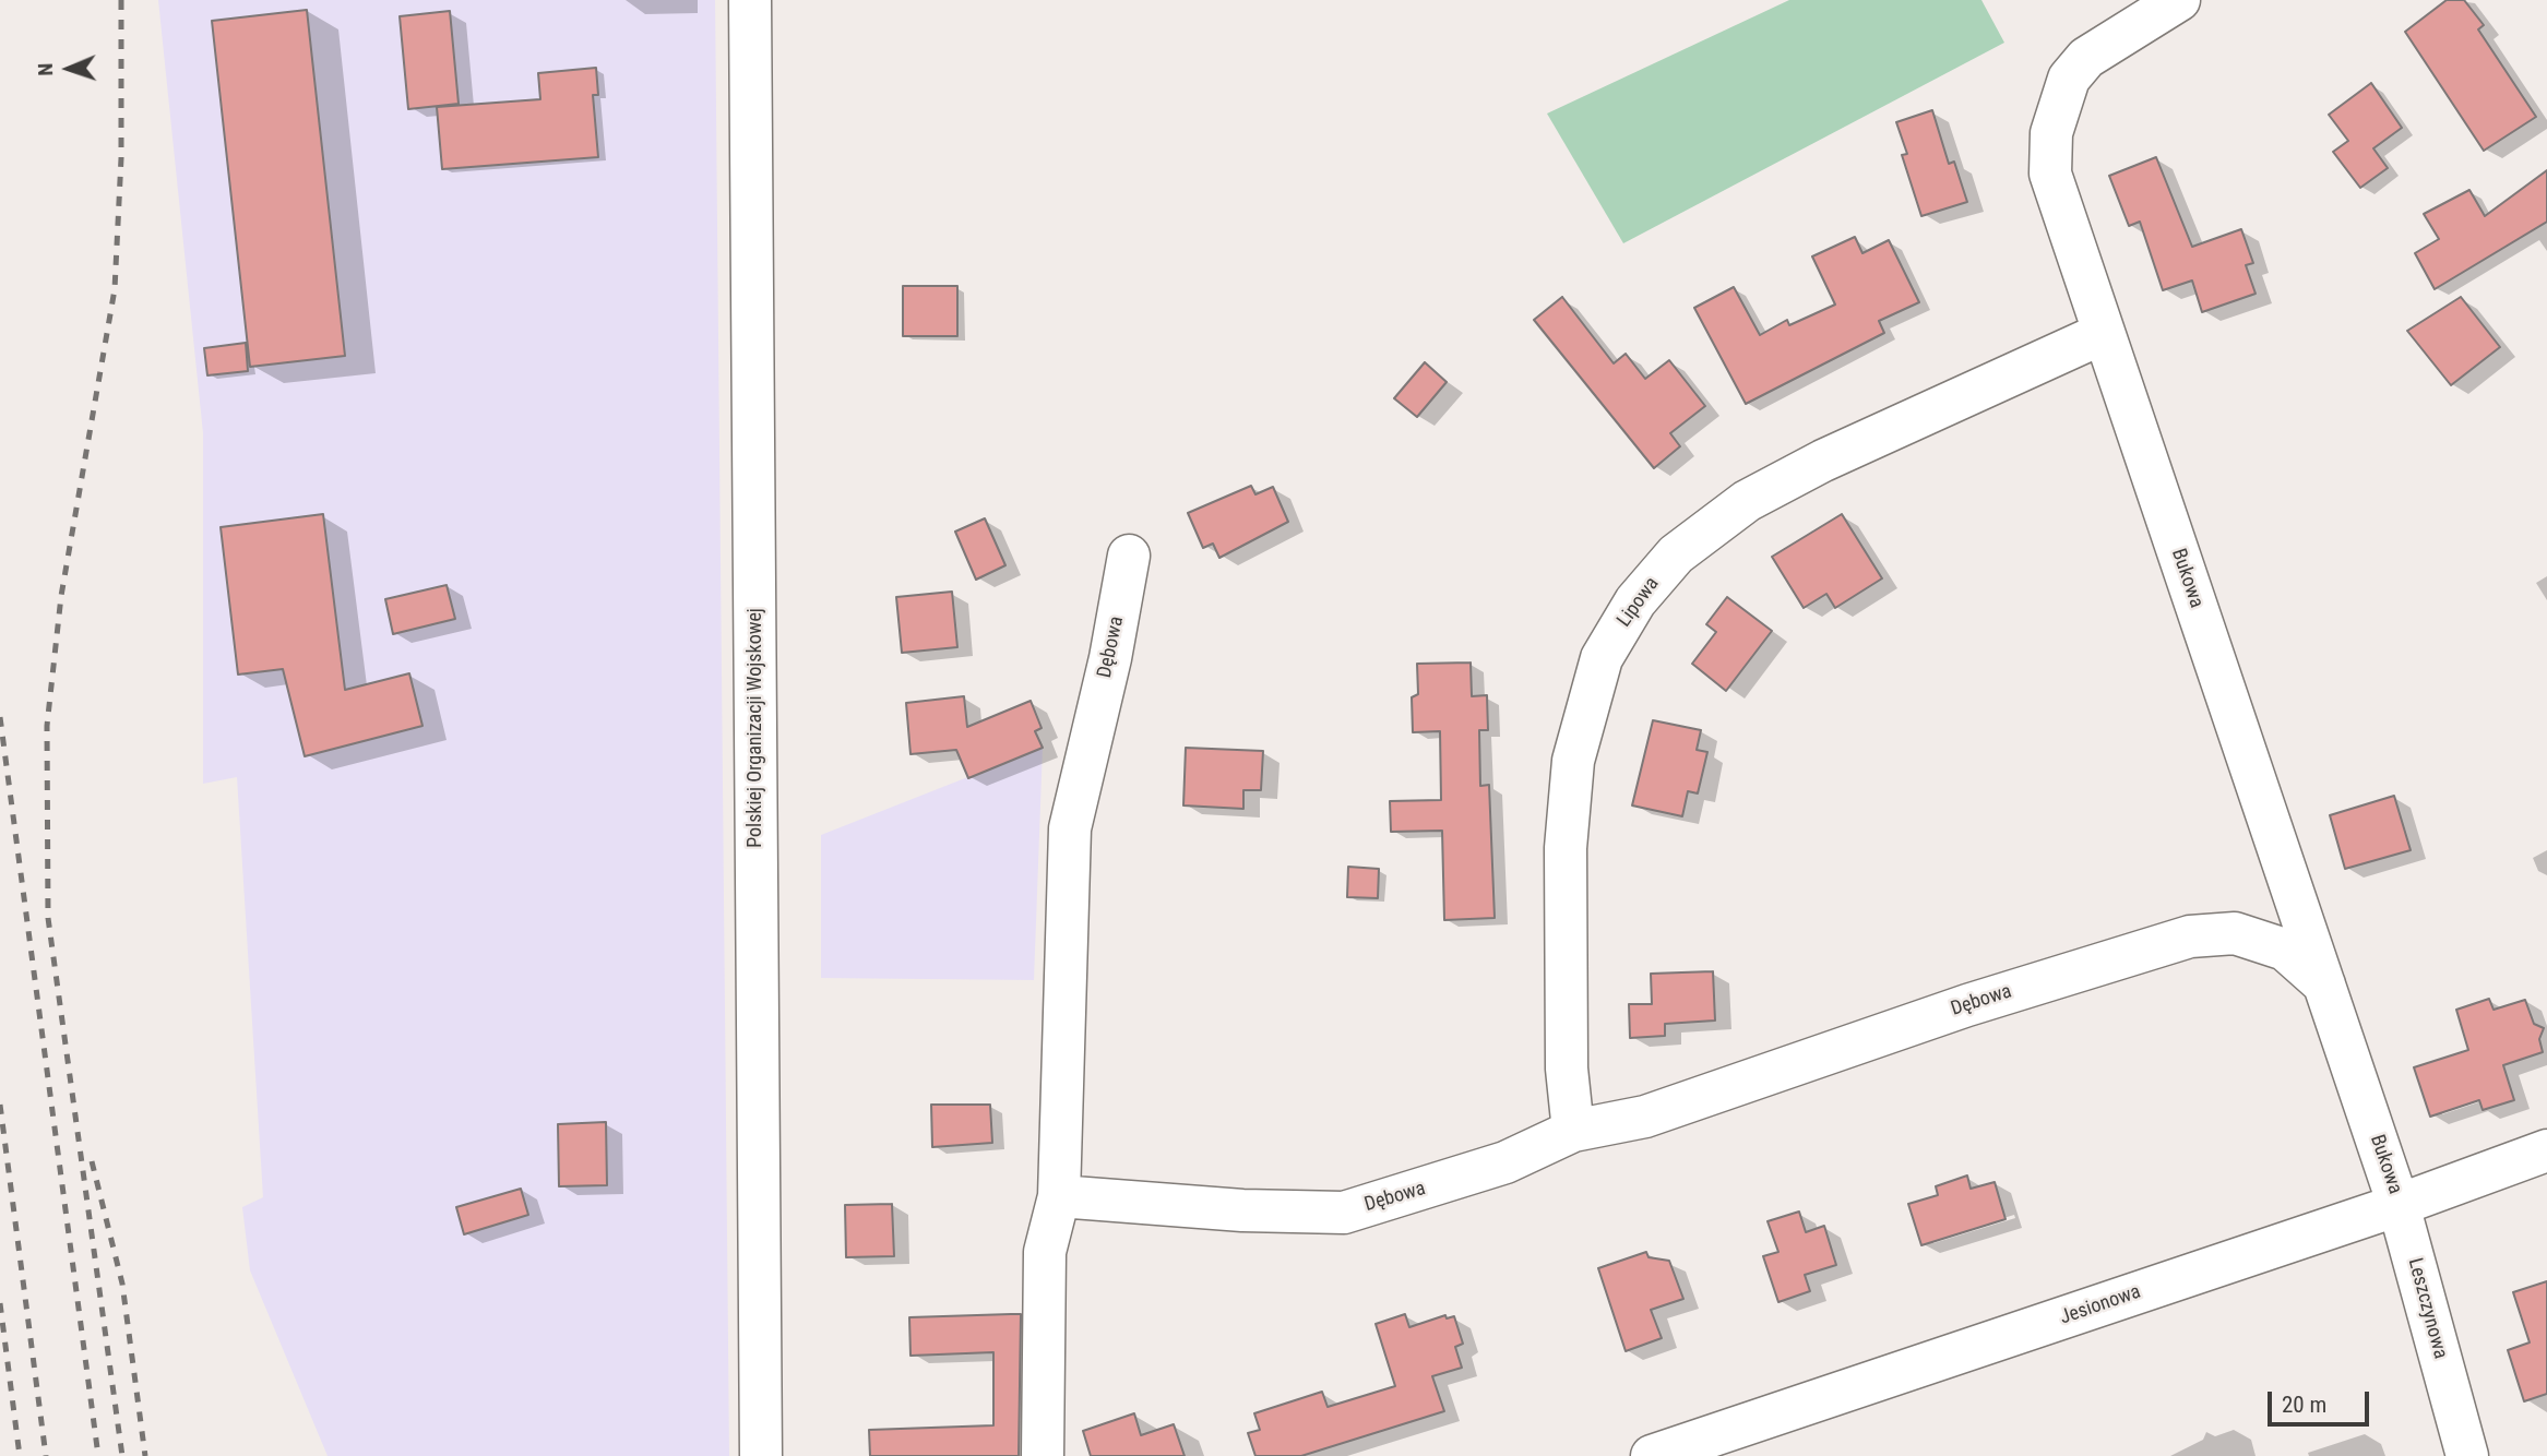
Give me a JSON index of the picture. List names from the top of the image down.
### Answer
{
  "streets": {
    "street": [
      "Bukowa",
      "Lipowa",
      "Dębowa",
      "Polskiej Organizacji Wojskowej",
      "Jesionowa",
      "Leszczynowa"
    ]
  },
  "crossings": [
    ["Bukowa", "Lipowa"],
    ["Bukowa", "Dębowa"],
    ["Bukowa", "Jesionowa"],
    ["Bukowa", "Leszczynowa"],
    ["Lipowa", "Dębowa"],
    ["Jesionowa", "Leszczynowa"]
  ],
  "scale_bar": "20 m",
  "north": "left"
}
